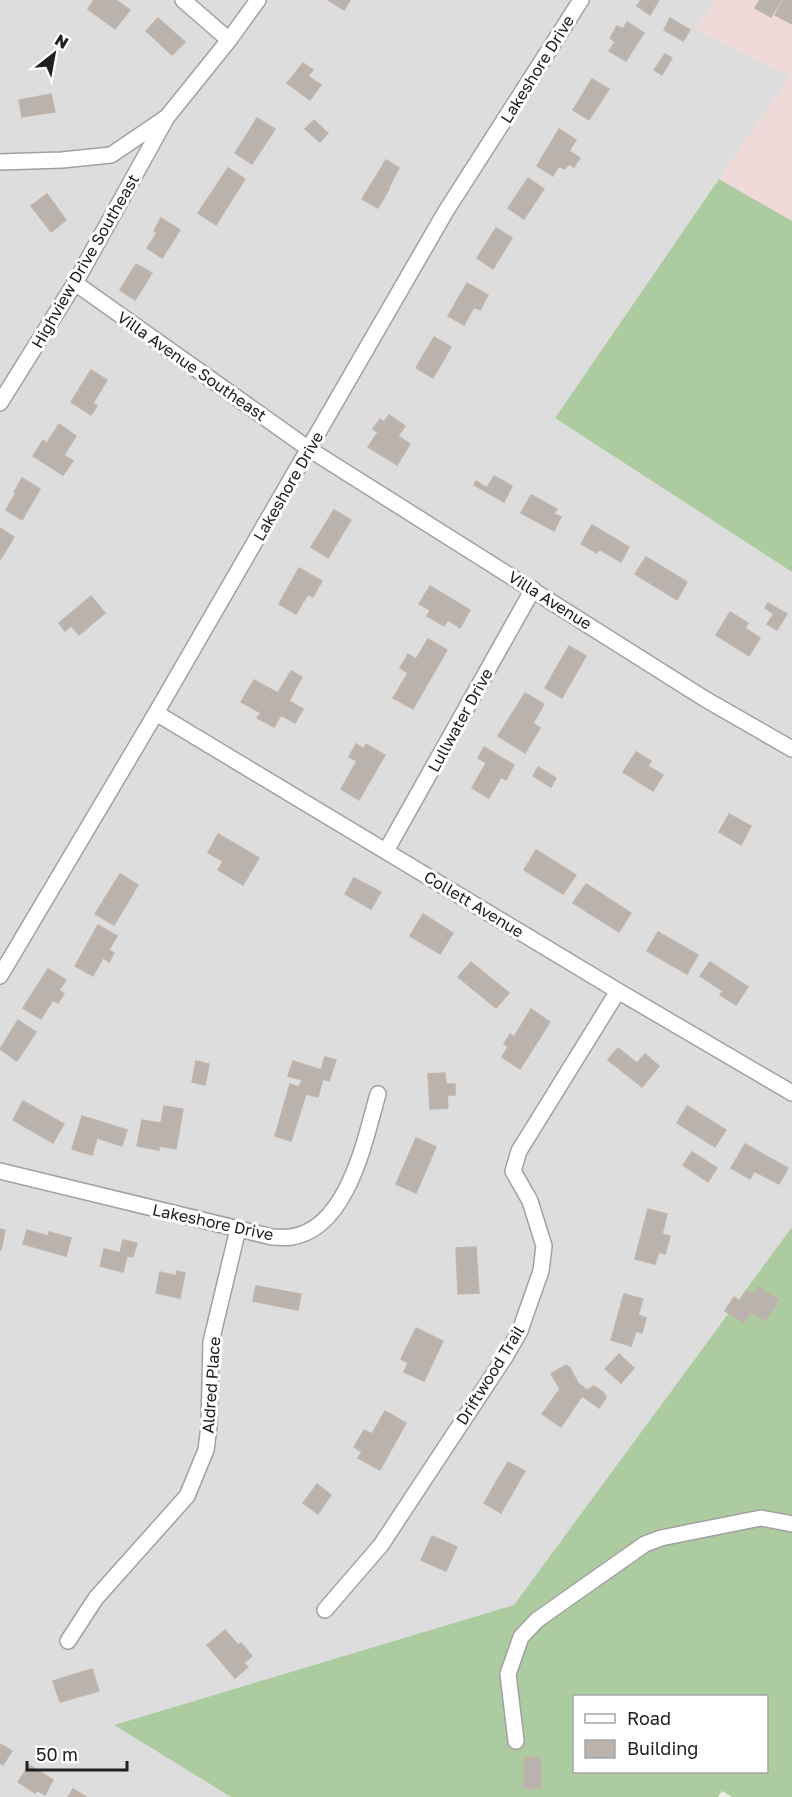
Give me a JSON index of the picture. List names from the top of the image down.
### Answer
{
  "streets": {
    "street": [
      "Lakeshore Drive",
      "Highview Drive Southeast",
      "Villa Avenue Southeast",
      "Villa Avenue",
      "Lullwater Drive",
      "Collett Avenue",
      "Driftwood Trail",
      "Aldred Place"
    ]
  },
  "crossings": [
    ["Lakeshore Drive", "Villa Avenue Southeast"],
    ["Lakeshore Drive", "Villa Avenue"],
    ["Lakeshore Drive", "Collett Avenue"],
    ["Lakeshore Drive", "Aldred Place"],
    ["Highview Drive Southeast", "Villa Avenue Southeast"],
    ["Villa Avenue Southeast", "Villa Avenue"],
    ["Villa Avenue", "Lullwater Drive"],
    ["Lullwater Drive", "Collett Avenue"],
    ["Collett Avenue", "Driftwood Trail"]
  ],
  "legend": ["Road", "Building"],
  "scale_bar": "50 m",
  "north": "top right"
}
